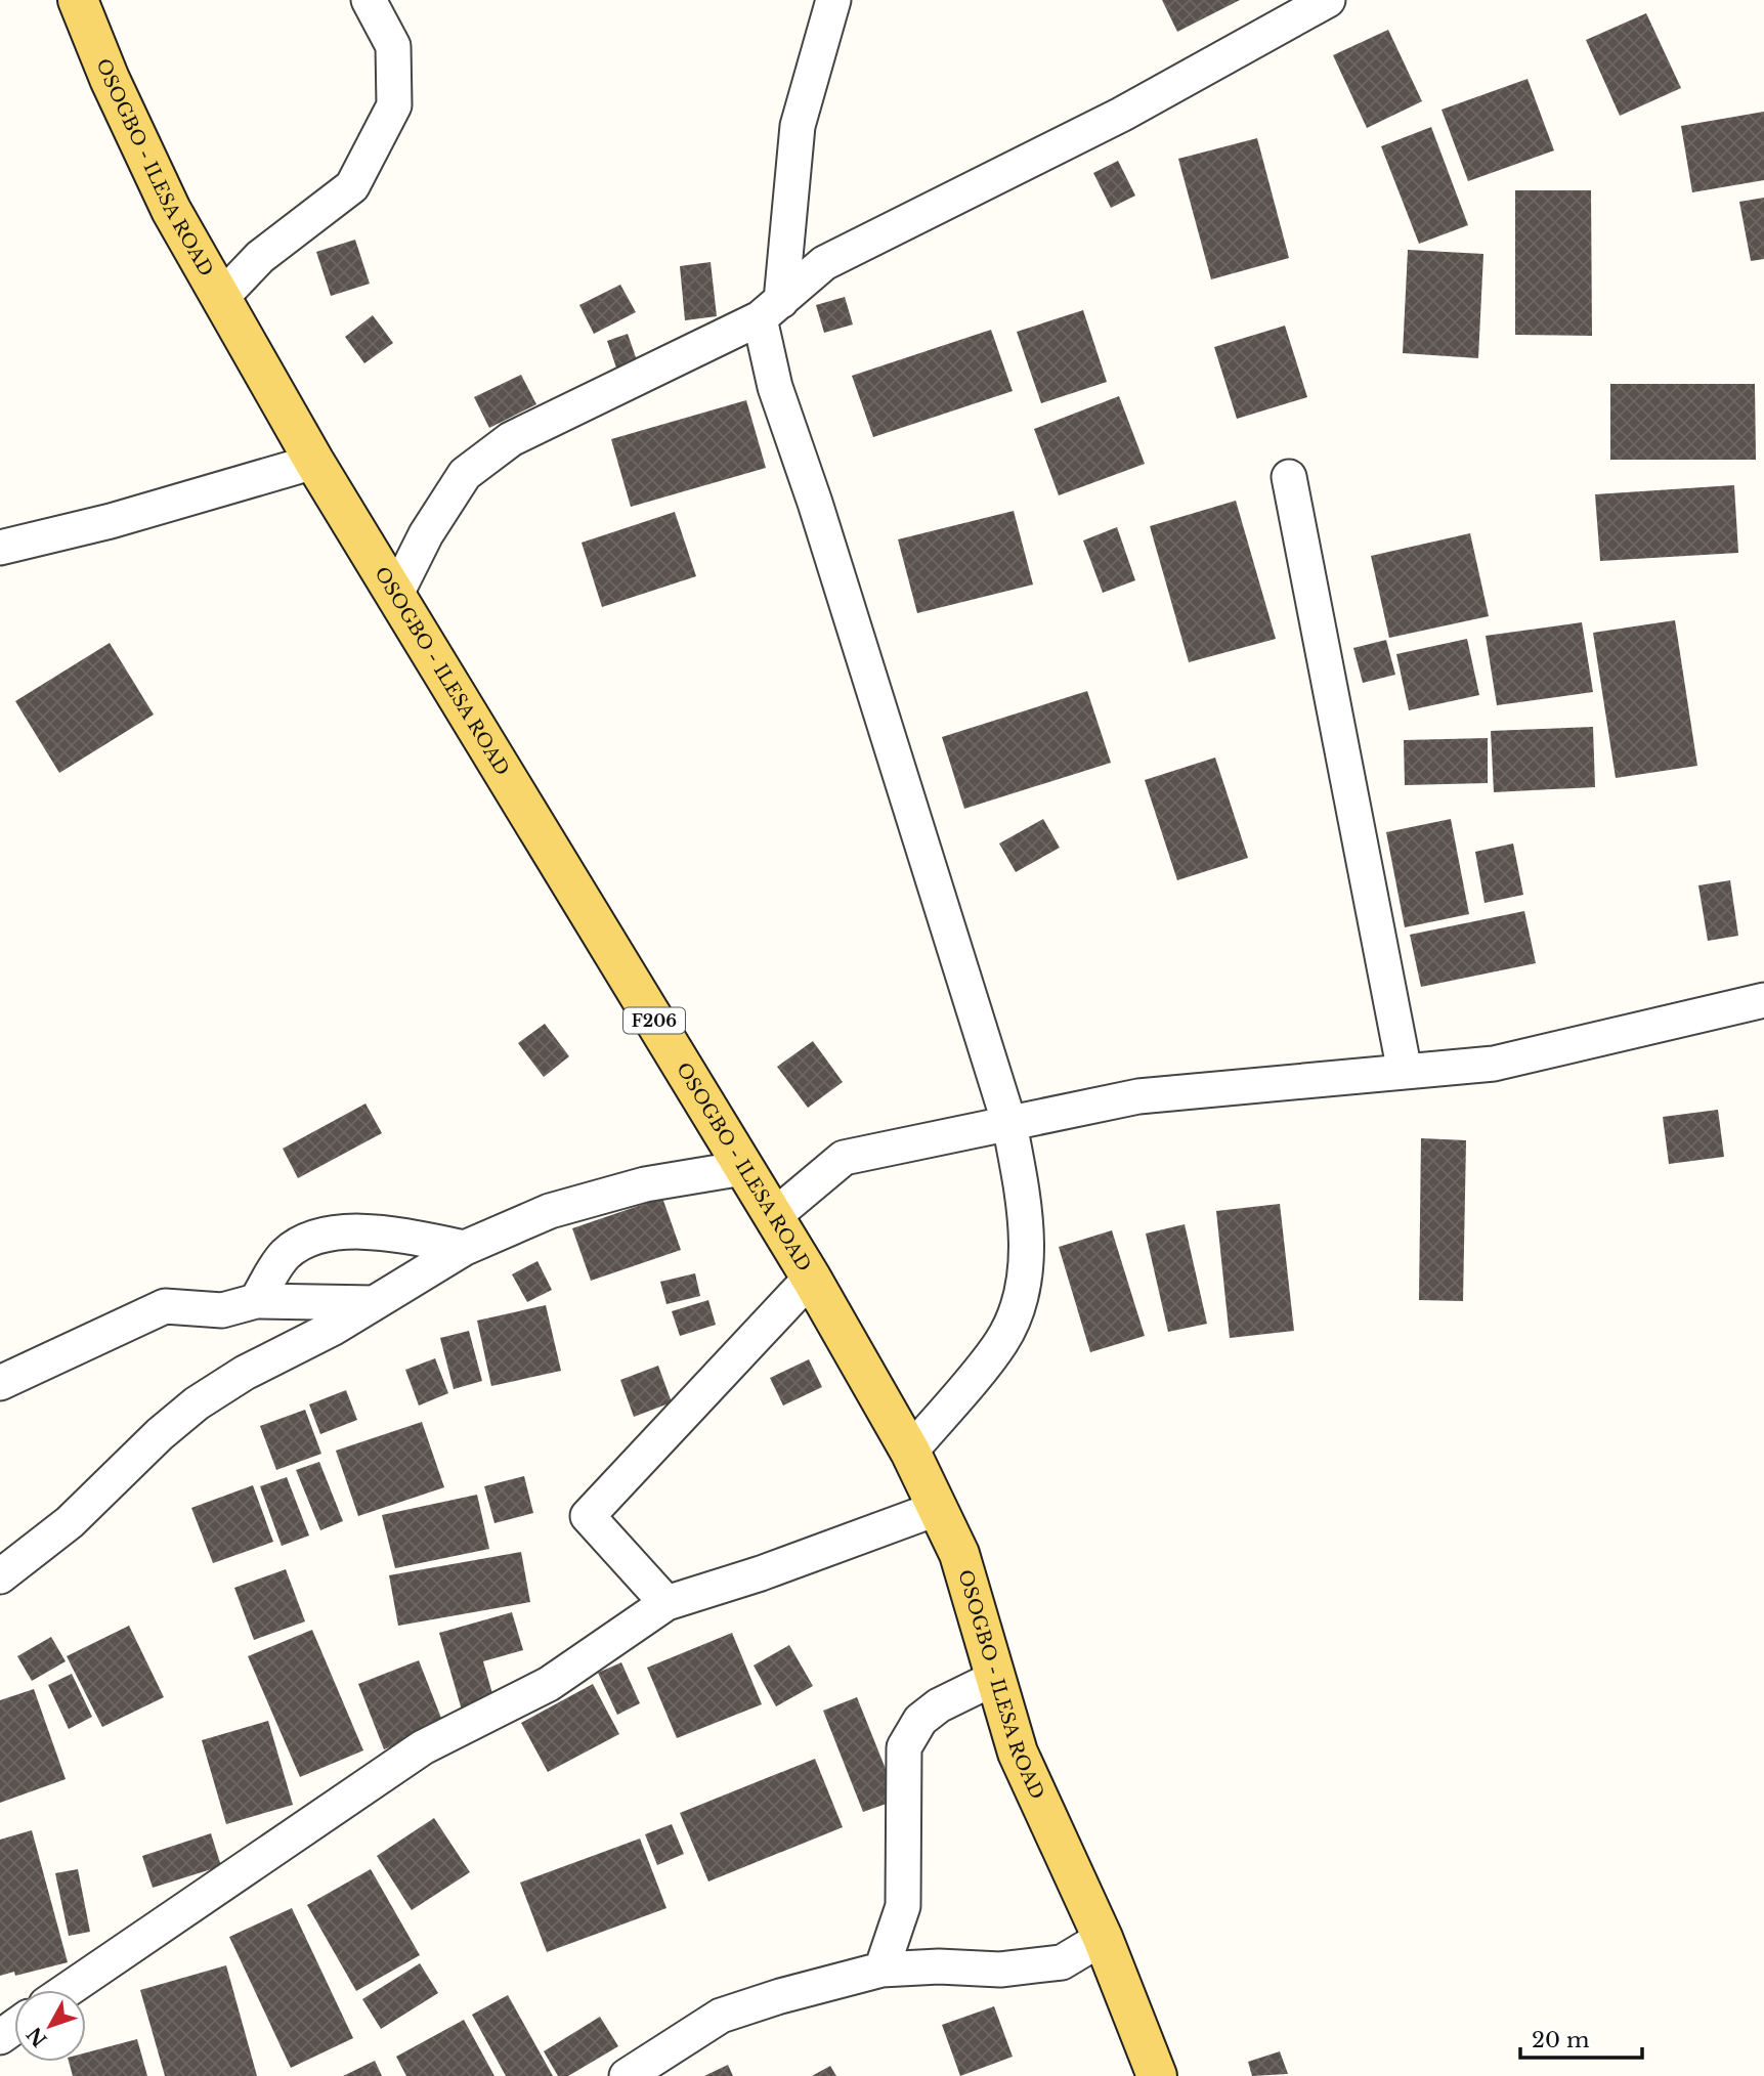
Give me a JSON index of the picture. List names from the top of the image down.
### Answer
{
  "streets": {
    "main road": ["OSOGBO - ILESA ROAD", "F206"]
  },
  "scale_bar": "20 m",
  "north": "bottom left"
}
